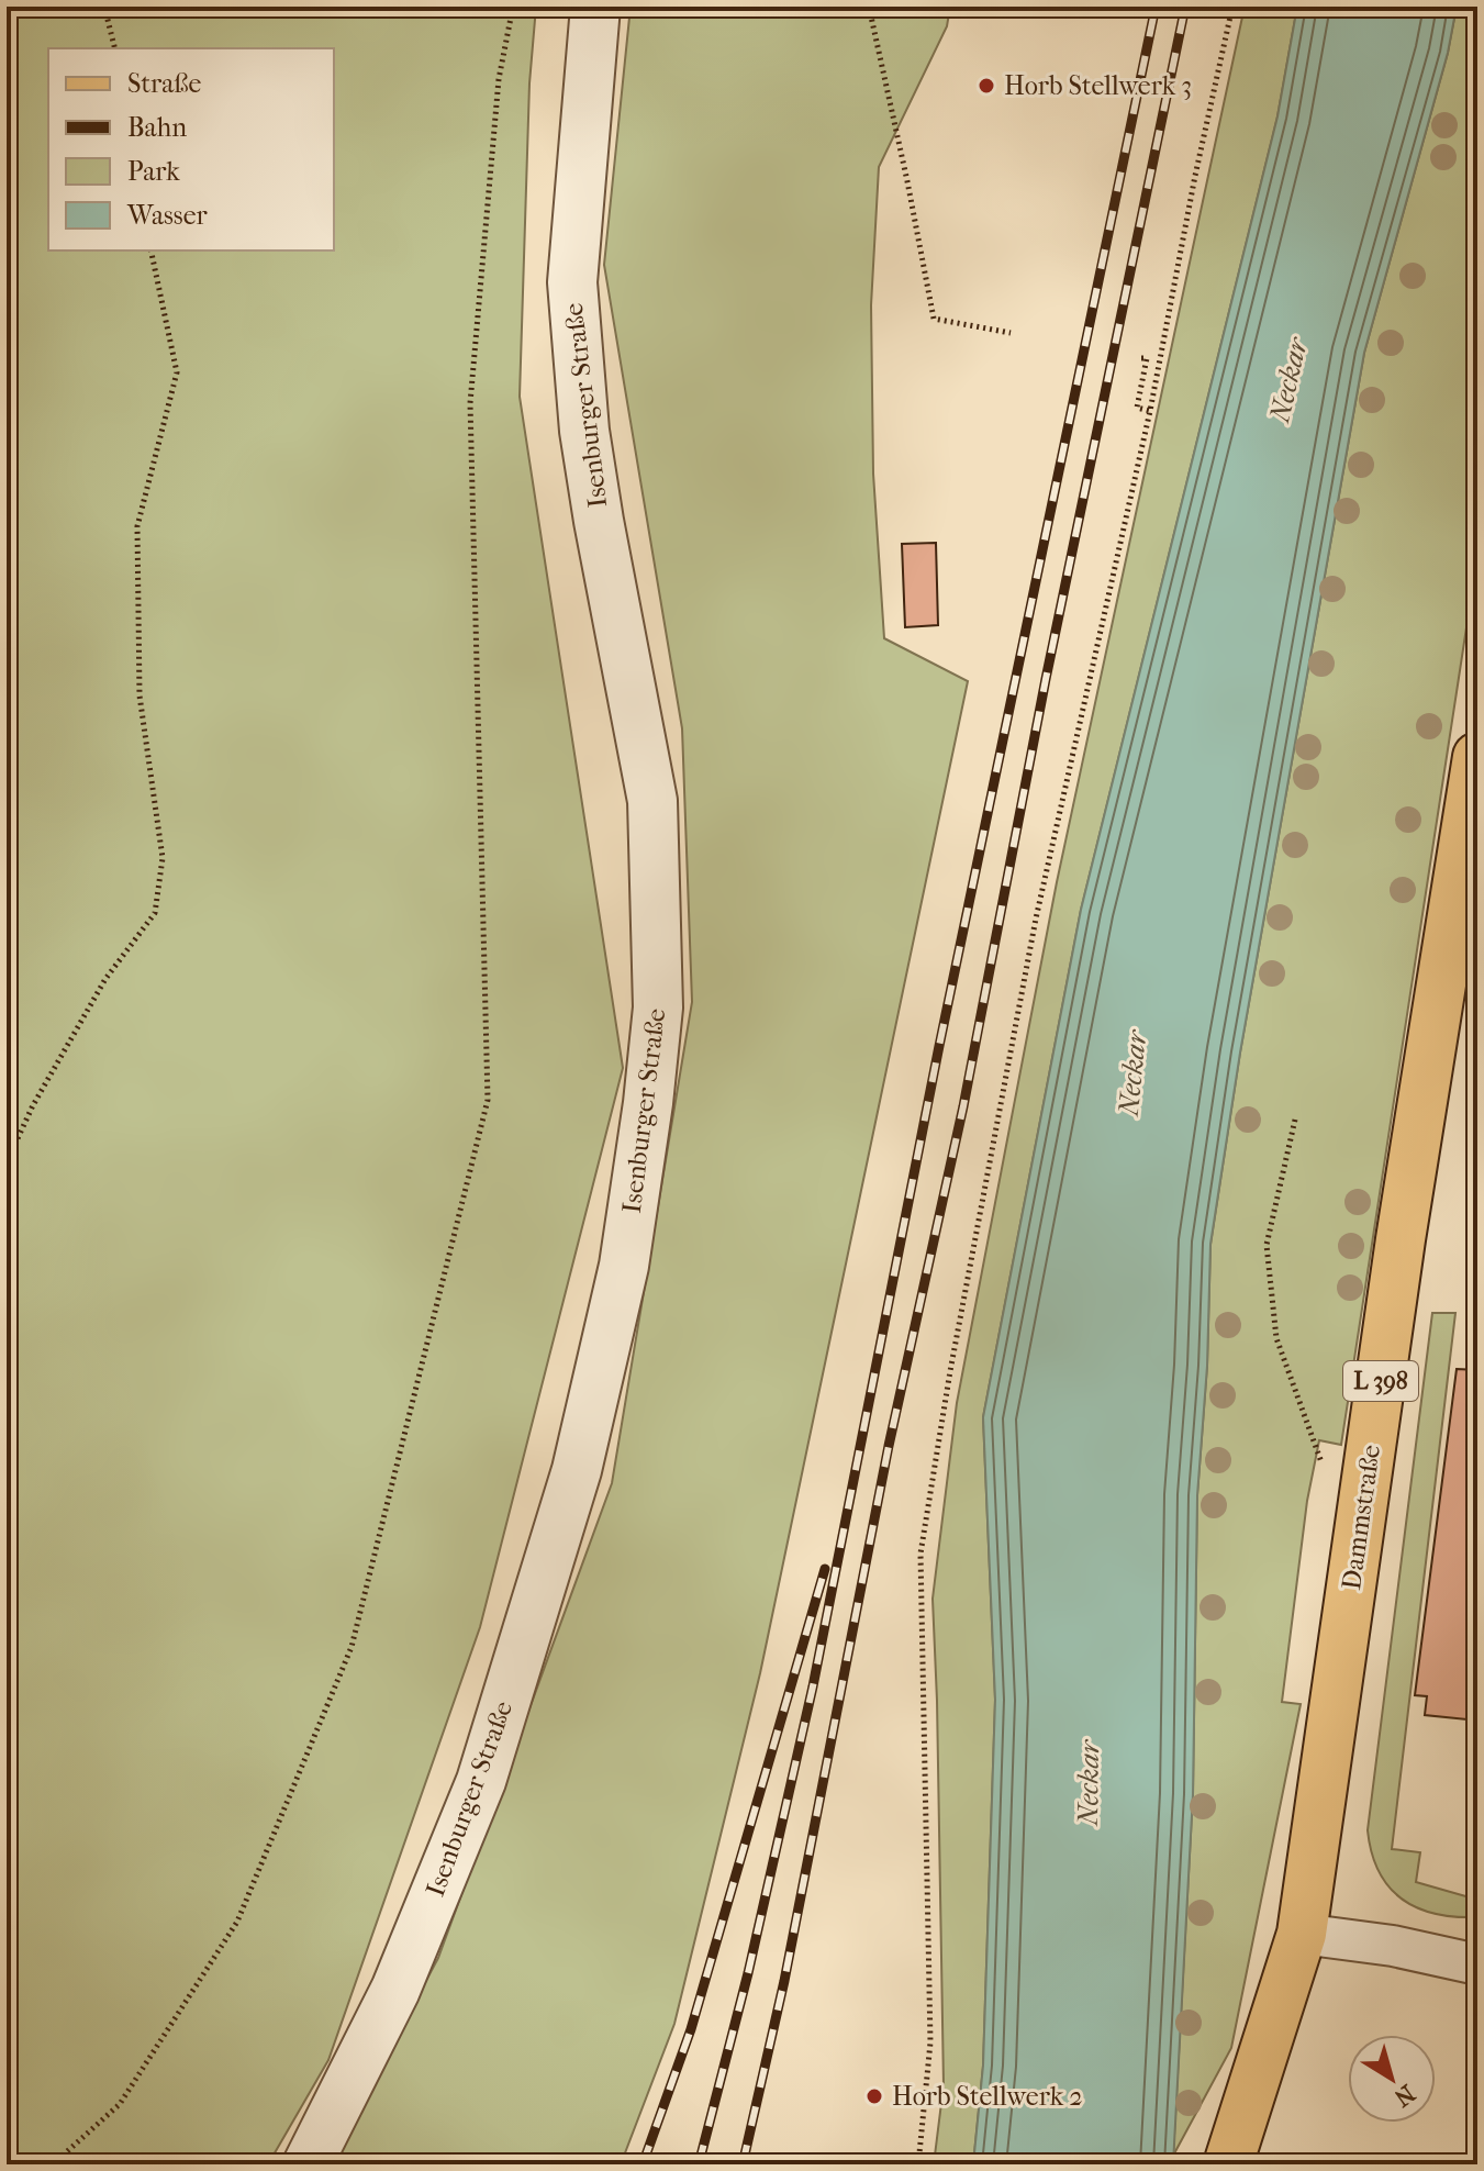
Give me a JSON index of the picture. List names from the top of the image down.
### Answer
{
  "streets": {
    "main road": ["L 398", "Dammstraße"],
    "street": ["Isenburger Straße"]
  },
  "water": ["Neckar"],
  "places": ["Horb Stellwerk 3", "Horb Stellwerk 2"],
  "legend": [
    "Straße",
    "Bahn",
    "Park",
    "Wasser"
  ],
  "north": "bottom right"
}
